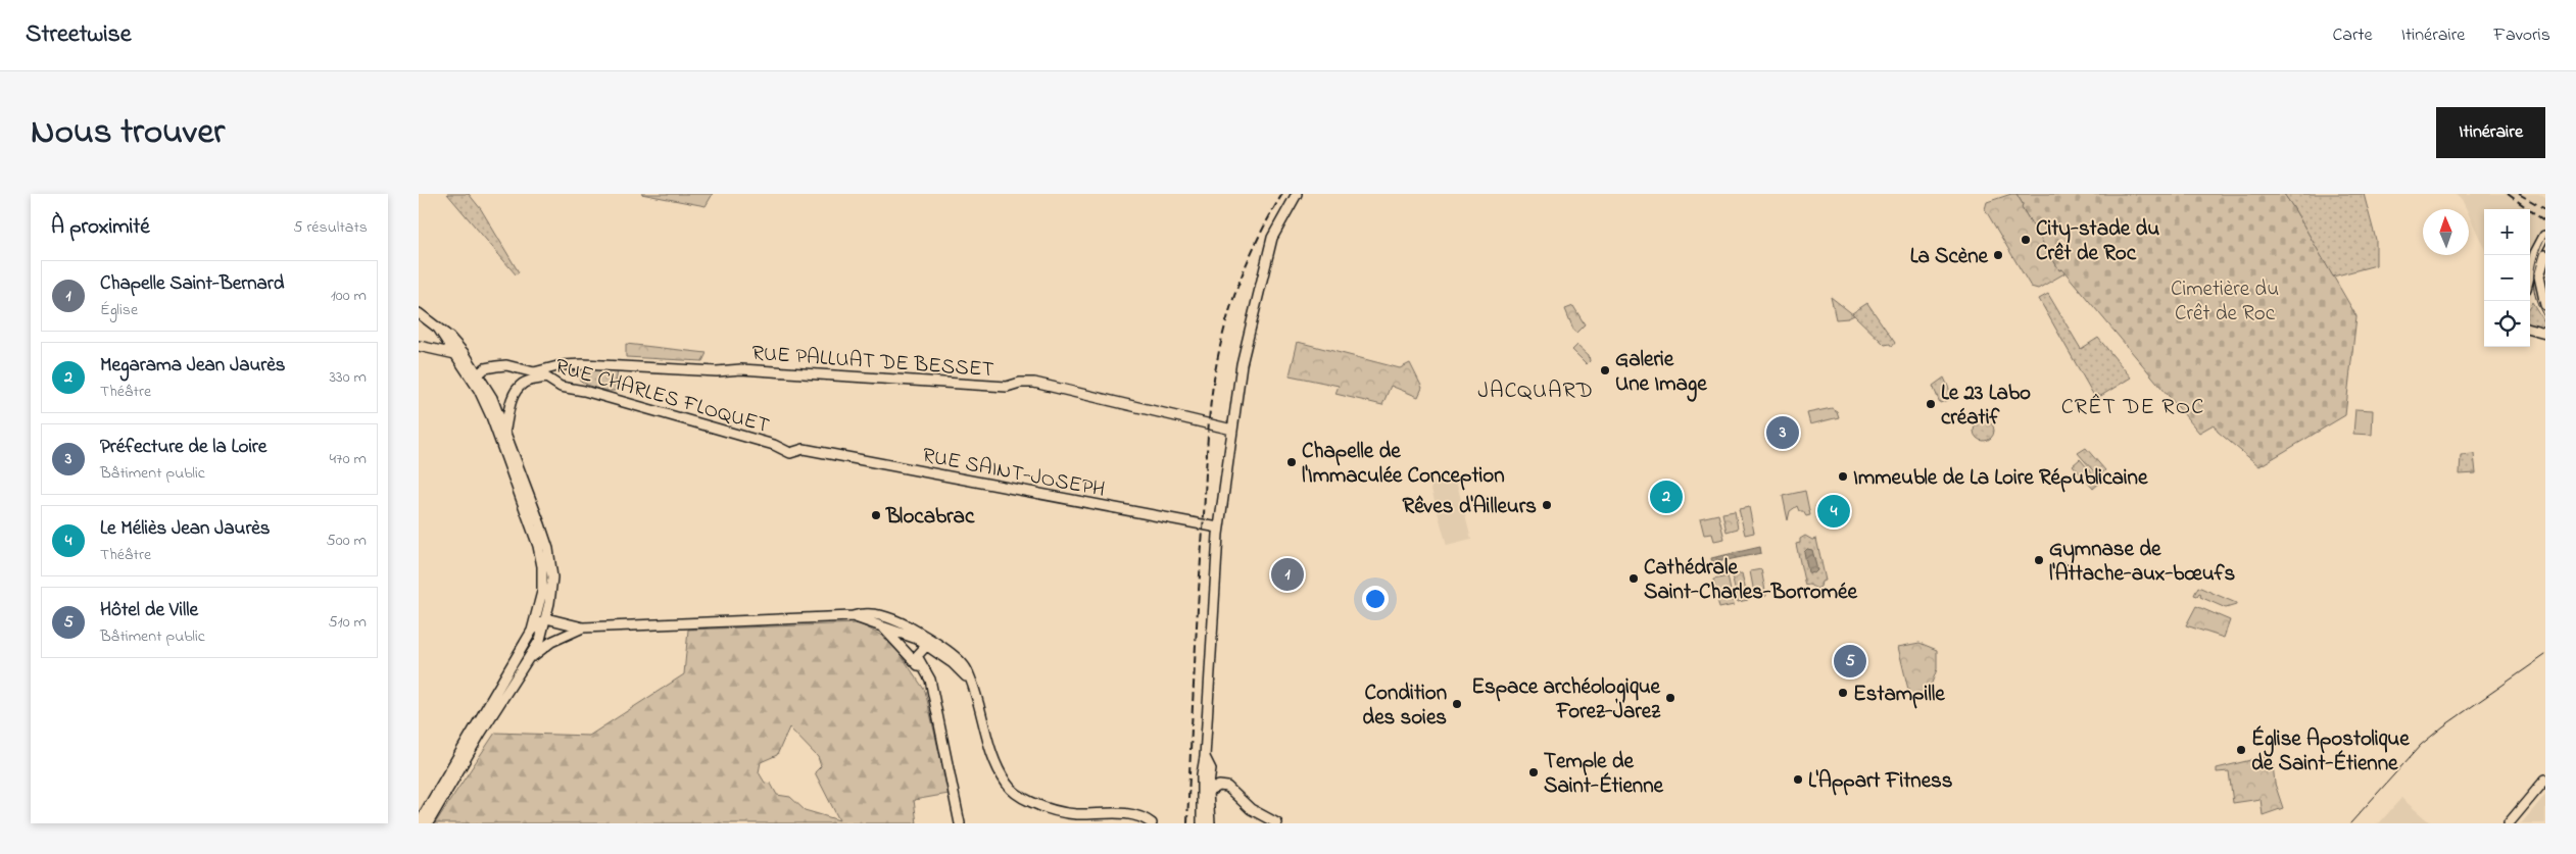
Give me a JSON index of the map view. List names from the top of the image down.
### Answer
{
  "streets": {
    "main road": ["RUE PALLUAT DE BESSET", "RUE CHARLES FLOQUET", "RUE SAINT-JOSEPH"]
  },
  "crossings": [
    ["RUE CHARLES FLOQUET", "RUE SAINT-JOSEPH"]
  ],
  "districts": ["JACQUARD", "CRÊT DE ROC"],
  "parks": ["Cimetière du Crêt de Roc"],
  "places": [
    "City-stade du Crêt de Roc",
    "La Scène",
    "Galerie Une Image",
    "Le 23 Labo créatif",
    "Chapelle de l'Immaculée Conception",
    "Immeuble de La Loire Républicaine",
    "Rêves d'Ailleurs",
    "Blocabrac",
    "Gymnase de l'Attache-aux-bœufs",
    "Cathédrale Saint-Charles-Borromée",
    "Estampille",
    "Espace archéologique Forez-Jarez",
    "Condition des soies",
    "Église Apostolique de Saint-Étienne",
    "Temple de Saint-Étienne",
    "L'Appart Fitness"
  ],
  "north": "top",
  "page": {
    "header": "Streetwise",
    "nav": ["Carte", "Itinéraire", "Favoris"],
    "title": "Nous trouver",
    "buttons": "Itinéraire",
    "heading": ["À proximité", "5 résultats"],
    "map_buttons": ["+", "−"],
    "list": [
      {
        "mark": "1",
        "name": "Chapelle Saint-Bernard",
        "note": "Église",
        "value": "100 m"
      },
      {
        "mark": "2",
        "name": "Megarama Jean Jaurès",
        "note": "Théâtre",
        "value": "330 m"
      },
      {
        "mark": "3",
        "name": "Préfecture de la Loire",
        "note": "Bâtiment public",
        "value": "470 m"
      },
      {
        "mark": "4",
        "name": "Le Méliès Jean Jaurès",
        "note": "Théâtre",
        "value": "500 m"
      },
      {
        "mark": "5",
        "name": "Hôtel de Ville",
        "note": "Bâtiment public",
        "value": "510 m"
      }
    ],
    "pins": [
      "3",
      "2",
      "4",
      "1",
      "5"
    ]
  }
}
